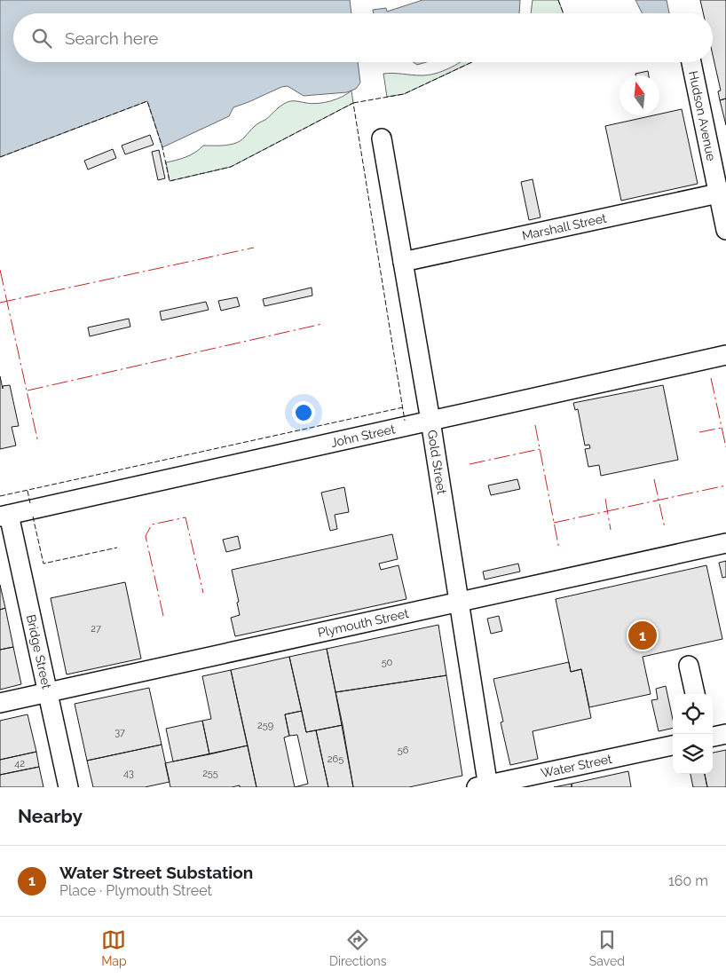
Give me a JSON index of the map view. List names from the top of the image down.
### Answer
{
  "streets": {
    "street": [
      "Hudson Avenue",
      "Marshall Street",
      "John Street",
      "Gold Street",
      "Plymouth Street",
      "Bridge Street",
      "Water Street"
    ]
  },
  "crossings": [
    ["Hudson Avenue", "Marshall Street"],
    ["Marshall Street", "Gold Street"],
    ["John Street", "Gold Street"],
    ["John Street", "Bridge Street"],
    ["Gold Street", "Plymouth Street"],
    ["Gold Street", "Water Street"],
    ["Plymouth Street", "Bridge Street"]
  ],
  "house_numbers": [
    "27",
    "50",
    "259",
    "37",
    "56",
    "265",
    "42",
    "43",
    "255"
  ],
  "north": "top",
  "page": {
    "search": "Search here",
    "pins": "1",
    "heading": "Nearby",
    "list": [
      {
        "mark": "1",
        "name": "Water Street Substation",
        "note": "Place · Plymouth Street",
        "value": "160 m"
      }
    ],
    "nav": ["Map", "Directions", "Saved"]
  }
}
